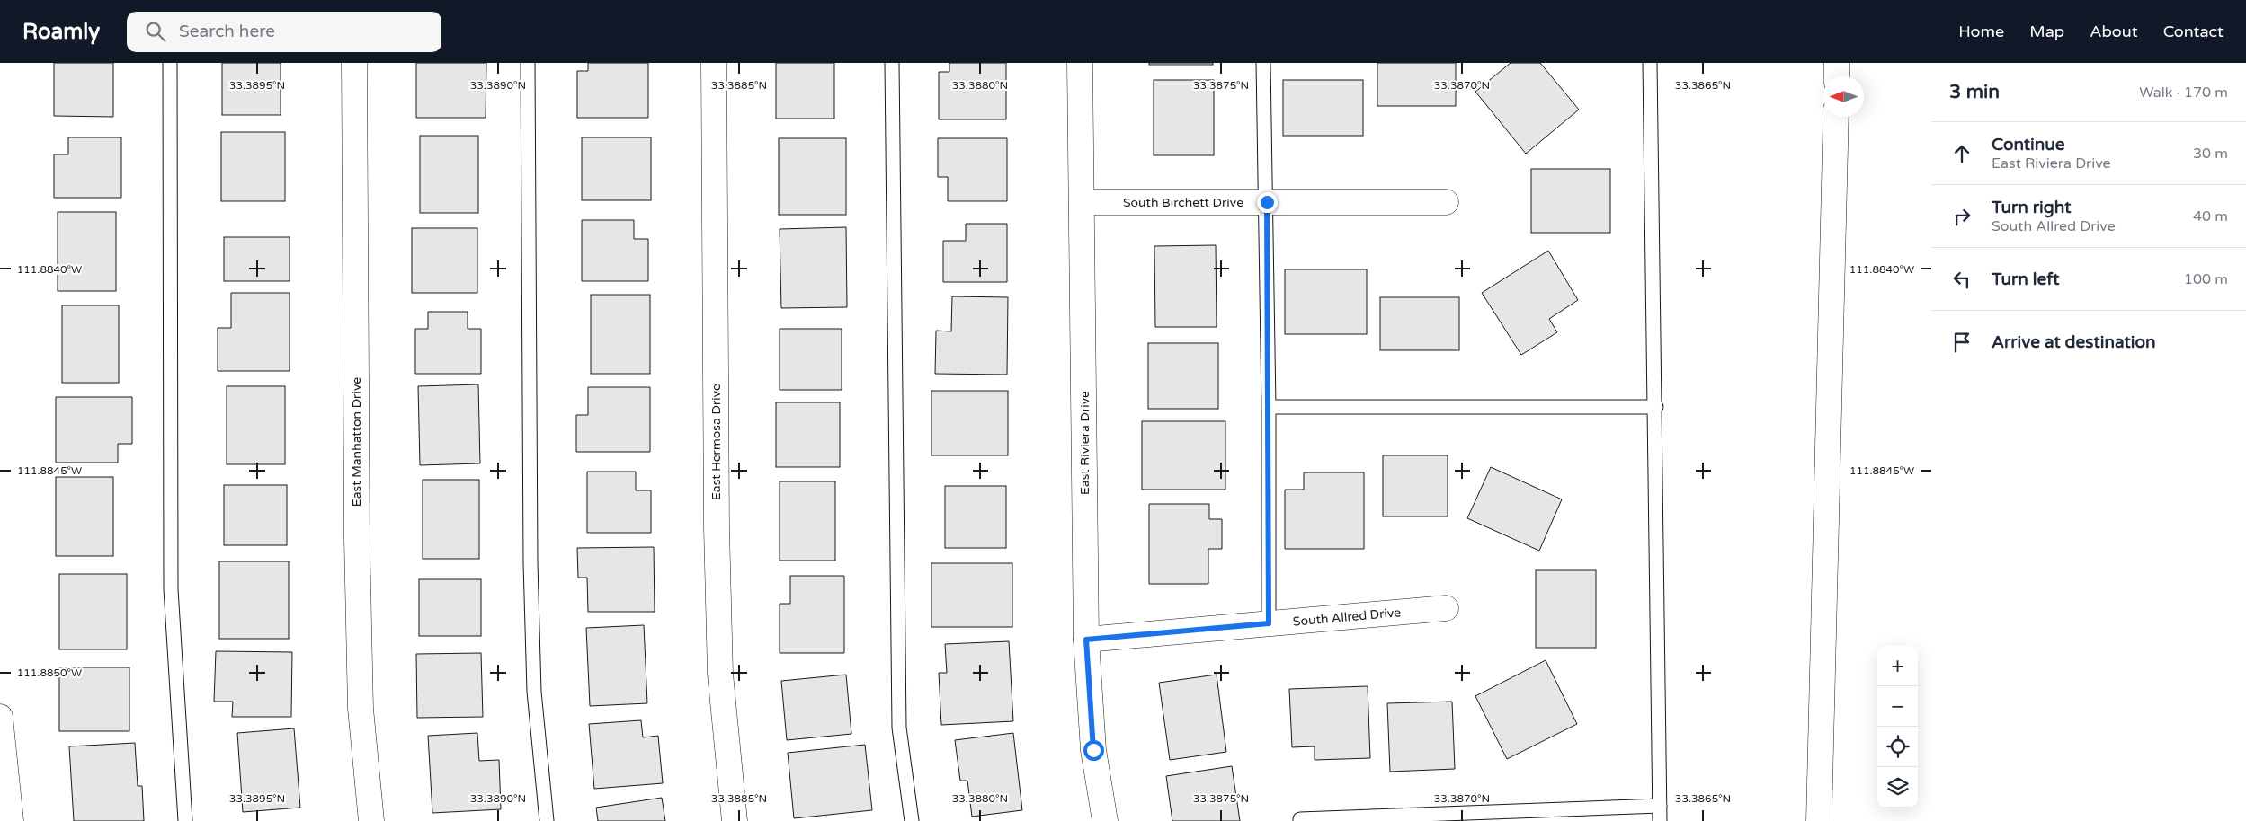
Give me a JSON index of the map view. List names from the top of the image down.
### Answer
{
  "streets": {
    "main road": [
      "South Birchett Drive",
      "East Manhatton Drive",
      "East Hermosa Drive",
      "East Riviera Drive",
      "South Allred Drive"
    ]
  },
  "crossings": [
    ["South Birchett Drive", "East Riviera Drive"],
    ["East Riviera Drive", "South Allred Drive"]
  ],
  "north": "left",
  "page": {
    "header": "Roamly",
    "search": "Search here",
    "nav": [
      "Home",
      "Map",
      "About",
      "Contact"
    ],
    "heading": ["3 min", "Walk · 170 m"],
    "list": [
      ["Continue", "East Riviera Drive", "30 m"],
      ["Turn right", "South Allred Drive", "40 m"],
      ["Turn left", "100 m"],
      "Arrive at destination"
    ],
    "map_buttons": ["+", "−"]
  },
  "coordinates": [
    "33.3895°N",
    "33.3890°N",
    "33.3885°N",
    "33.3880°N",
    "33.3875°N",
    "33.3870°N",
    "33.3865°N",
    "111.8840°W",
    "111.8845°W",
    "111.8850°W"
  ]
}
